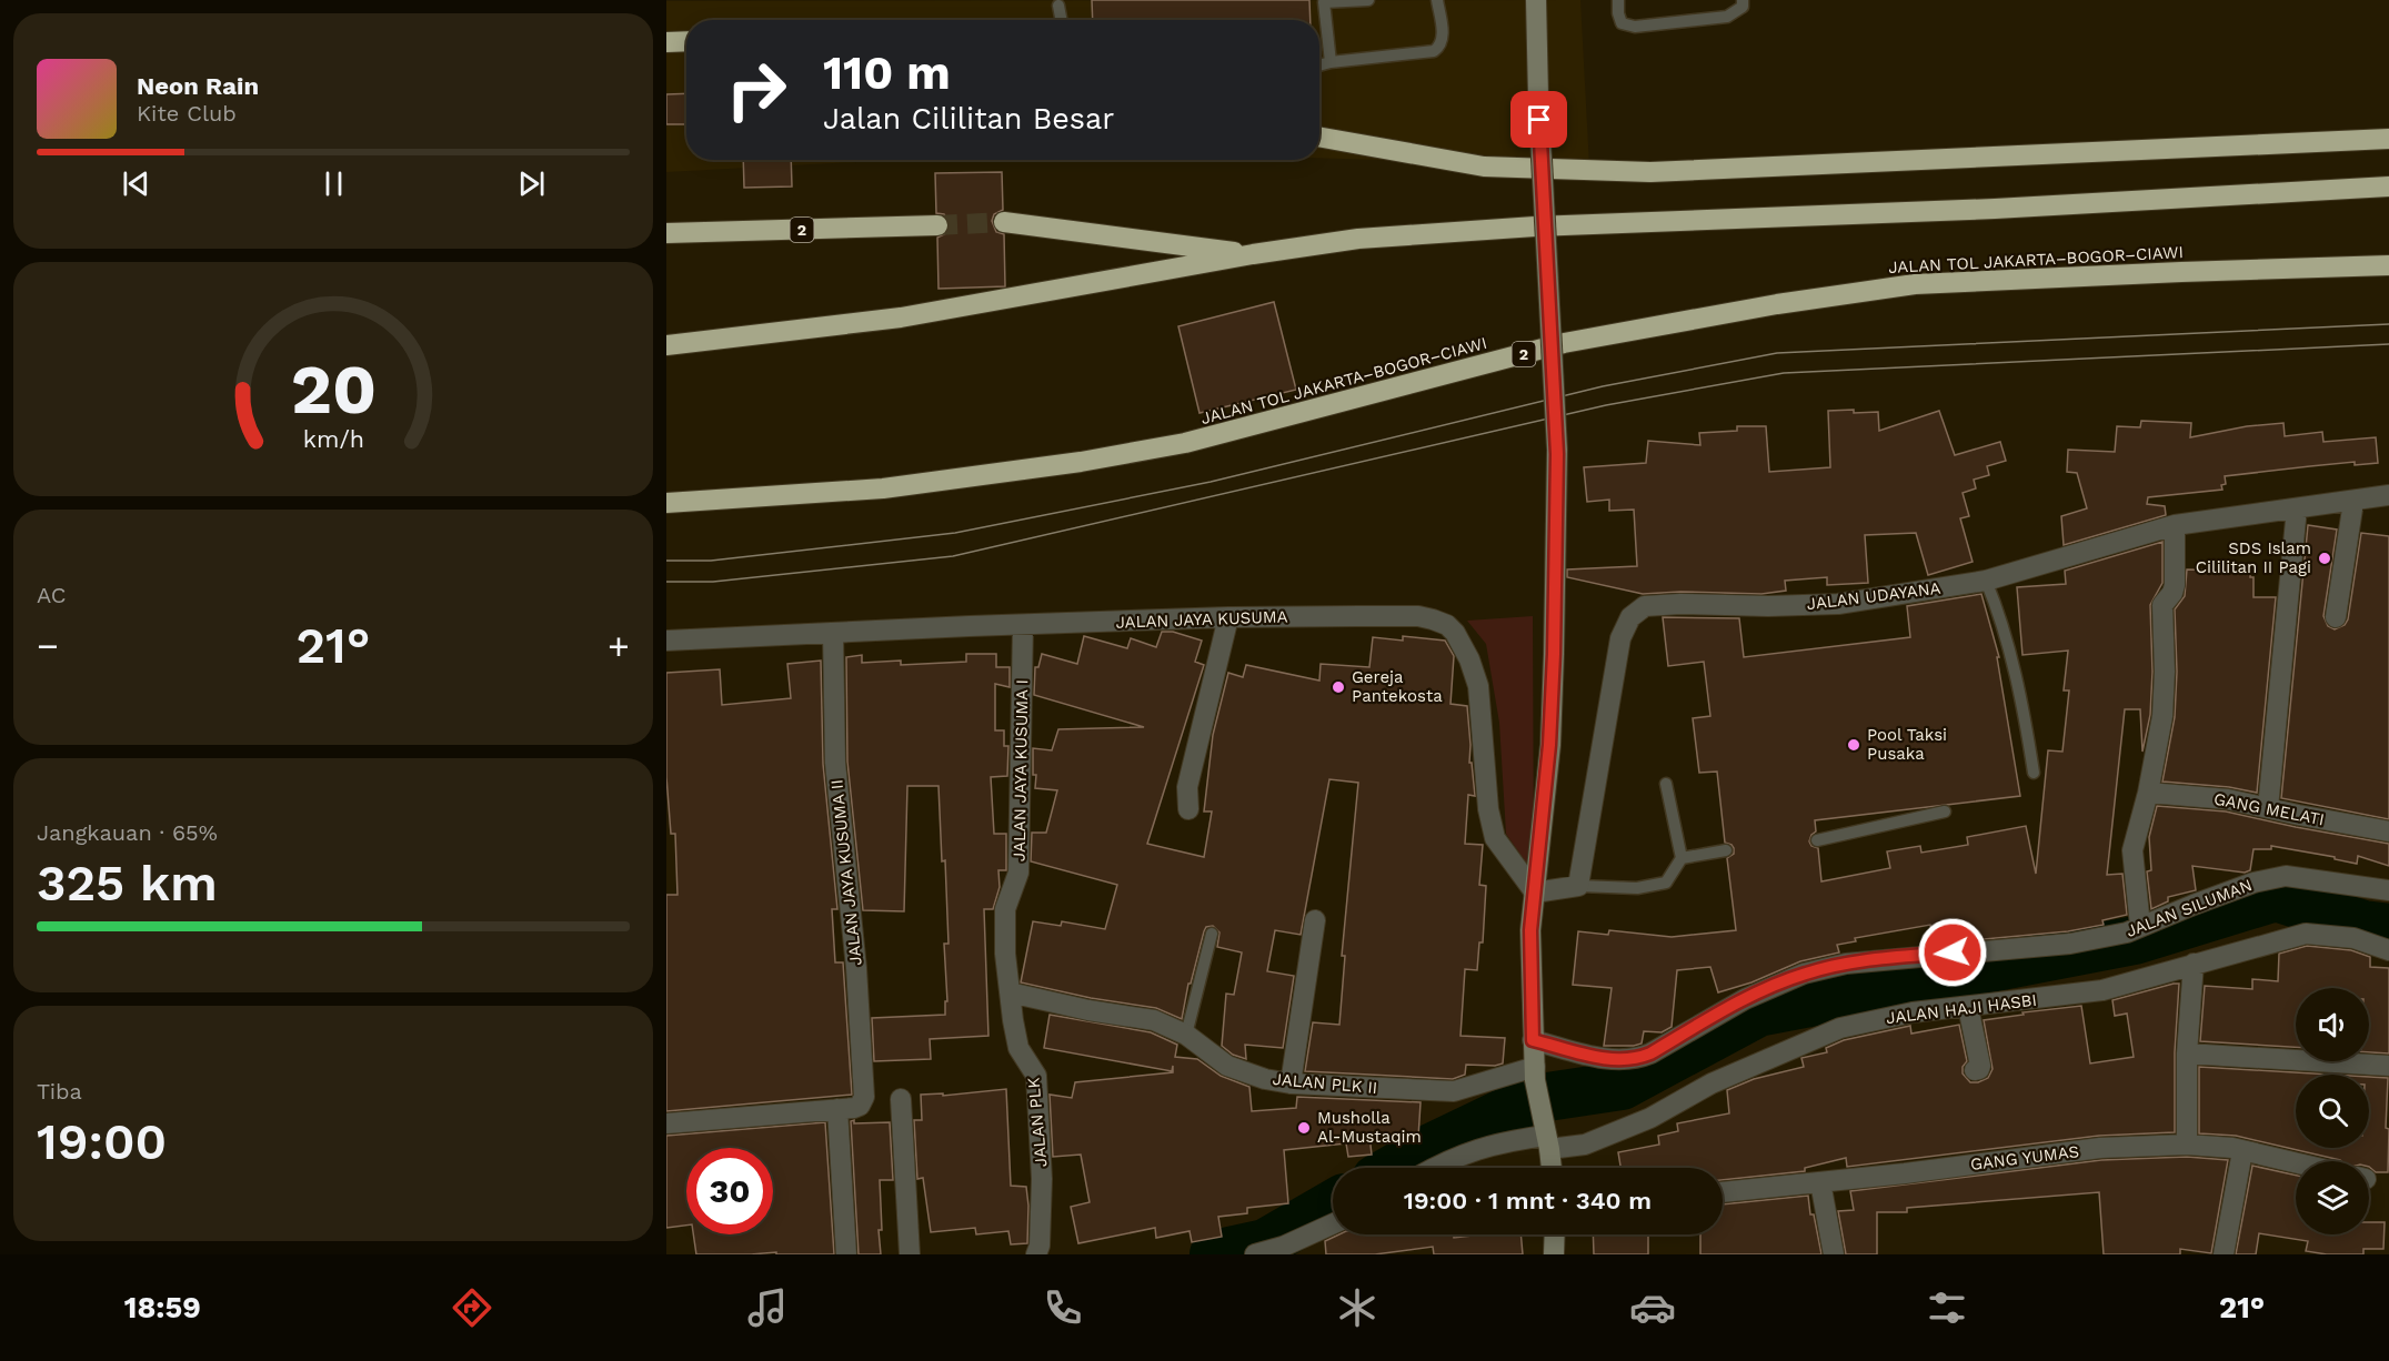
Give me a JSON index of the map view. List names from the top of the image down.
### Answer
{
  "streets": {
    "highway": ["2", "JALAN TOL JAKARTA–BOGOR–CIAWI"],
    "street": [
      "JALAN UDAYANA",
      "JALAN JAYA KUSUMA",
      "JALAN JAYA KUSUMA I",
      "GANG MELATI",
      "JALAN JAYA KUSUMA II",
      "JALAN SILUMAN",
      "JALAN HAJI HASBI",
      "JALAN PLK II",
      "JALAN PLK",
      "GANG YUMAS"
    ]
  },
  "crossings": [
    ["JALAN JAYA KUSUMA", "JALAN JAYA KUSUMA I"],
    ["JALAN JAYA KUSUMA", "JALAN JAYA KUSUMA II"],
    ["JALAN JAYA KUSUMA I", "JALAN PLK II"],
    ["JALAN JAYA KUSUMA I", "JALAN PLK"],
    ["JALAN PLK II", "JALAN PLK"]
  ],
  "places": [
    "SDS Islam Cililitan II Pagi",
    "Gereja Pantekosta",
    "Pool Taksi Pusaka",
    "Musholla Al-Mustaqim"
  ],
  "page": {
    "turn": ["110 m", "Jalan Cililitan Besar"],
    "song": ["Neon Rain", "Kite Club"],
    "tile": [
      "AC",
      ["Jangkauan · 65%", "325 km"],
      ["Tiba", "19:00"]
    ],
    "heat": ["−", "21°", "+"],
    "limit": "30",
    "trip": "19:00 · 1 mnt · 340 m",
    "tabs": ["18:59", "21°"],
    "gauge": ["20", "km/h"]
  }
}
